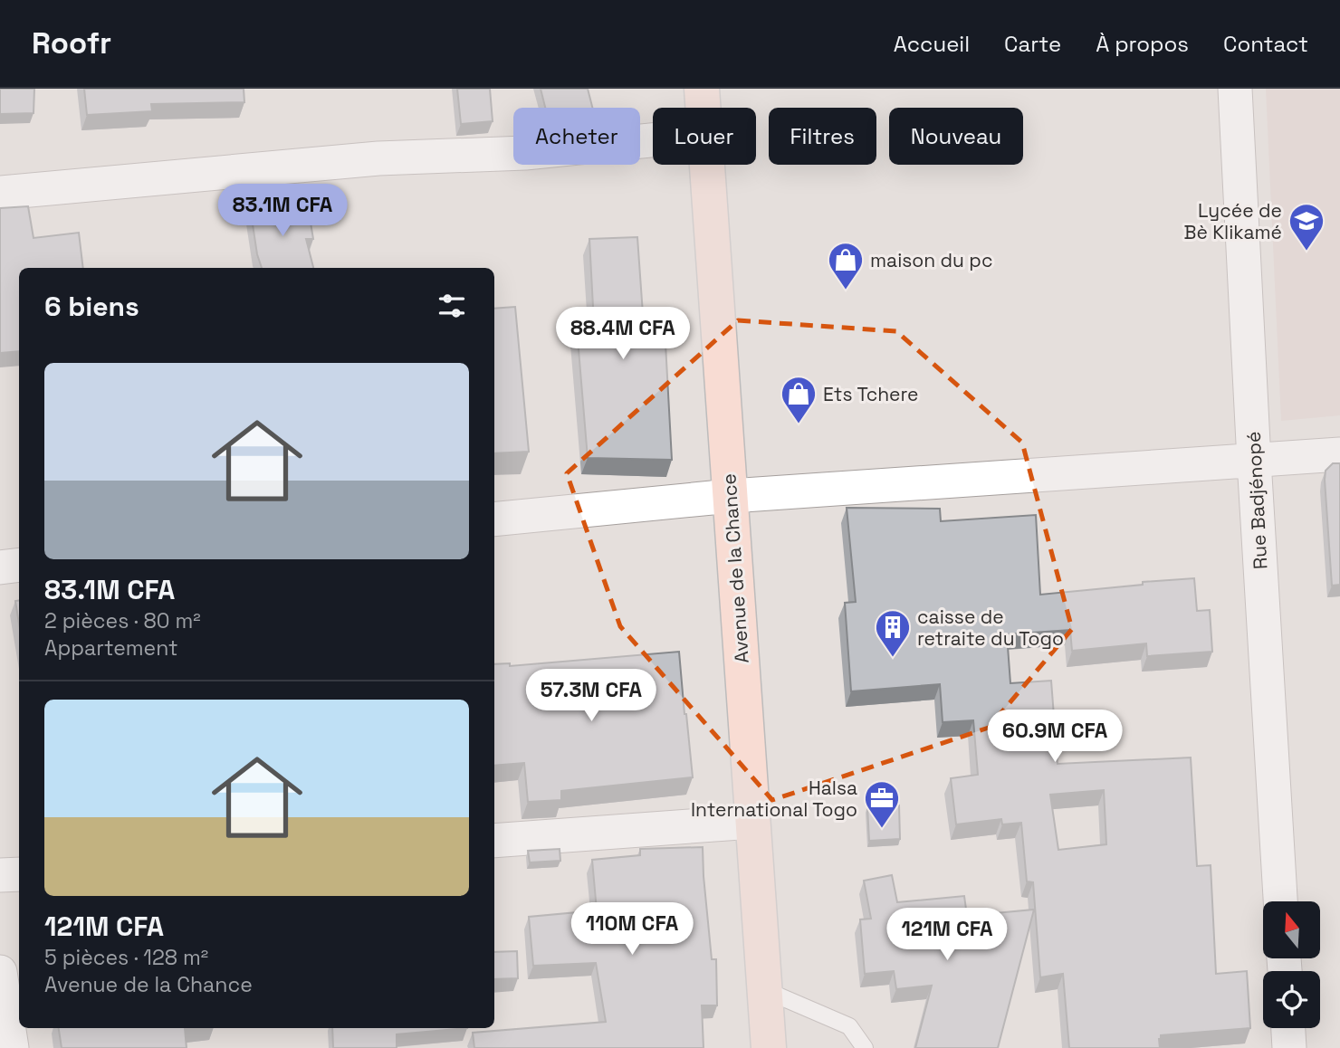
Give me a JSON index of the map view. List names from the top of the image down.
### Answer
{
  "streets": {
    "main road": ["Avenue de la Chance"],
    "street": ["Rue Badjénopé"]
  },
  "places": {
    "school or university": ["Lycée de Bè Klikamé"],
    "shop": ["maison du pc", "Ets Tchere"],
    "building": ["caisse de retraite du Togo"],
    "office": ["Halsa International Togo"]
  },
  "north": "top",
  "page": {
    "header": "Roofr",
    "nav": [
      "Accueil",
      "Carte",
      "À propos",
      "Contact"
    ],
    "chip": [
      "Acheter",
      "Louer",
      "Filtres",
      "Nouveau"
    ],
    "price": [
      "83.1M CFA",
      "88.4M CFA",
      "57.3M CFA",
      "60.9M CFA",
      "110M CFA",
      "121M CFA"
    ],
    "heading": "6 biens",
    "list": [
      {
        "name": "83.1M CFA",
        "note": "2 pièces · 80 m² · Appartement"
      },
      {
        "name": "121M CFA",
        "note": "5 pièces · 128 m² · Avenue de la Chance"
      }
    ]
  }
}
